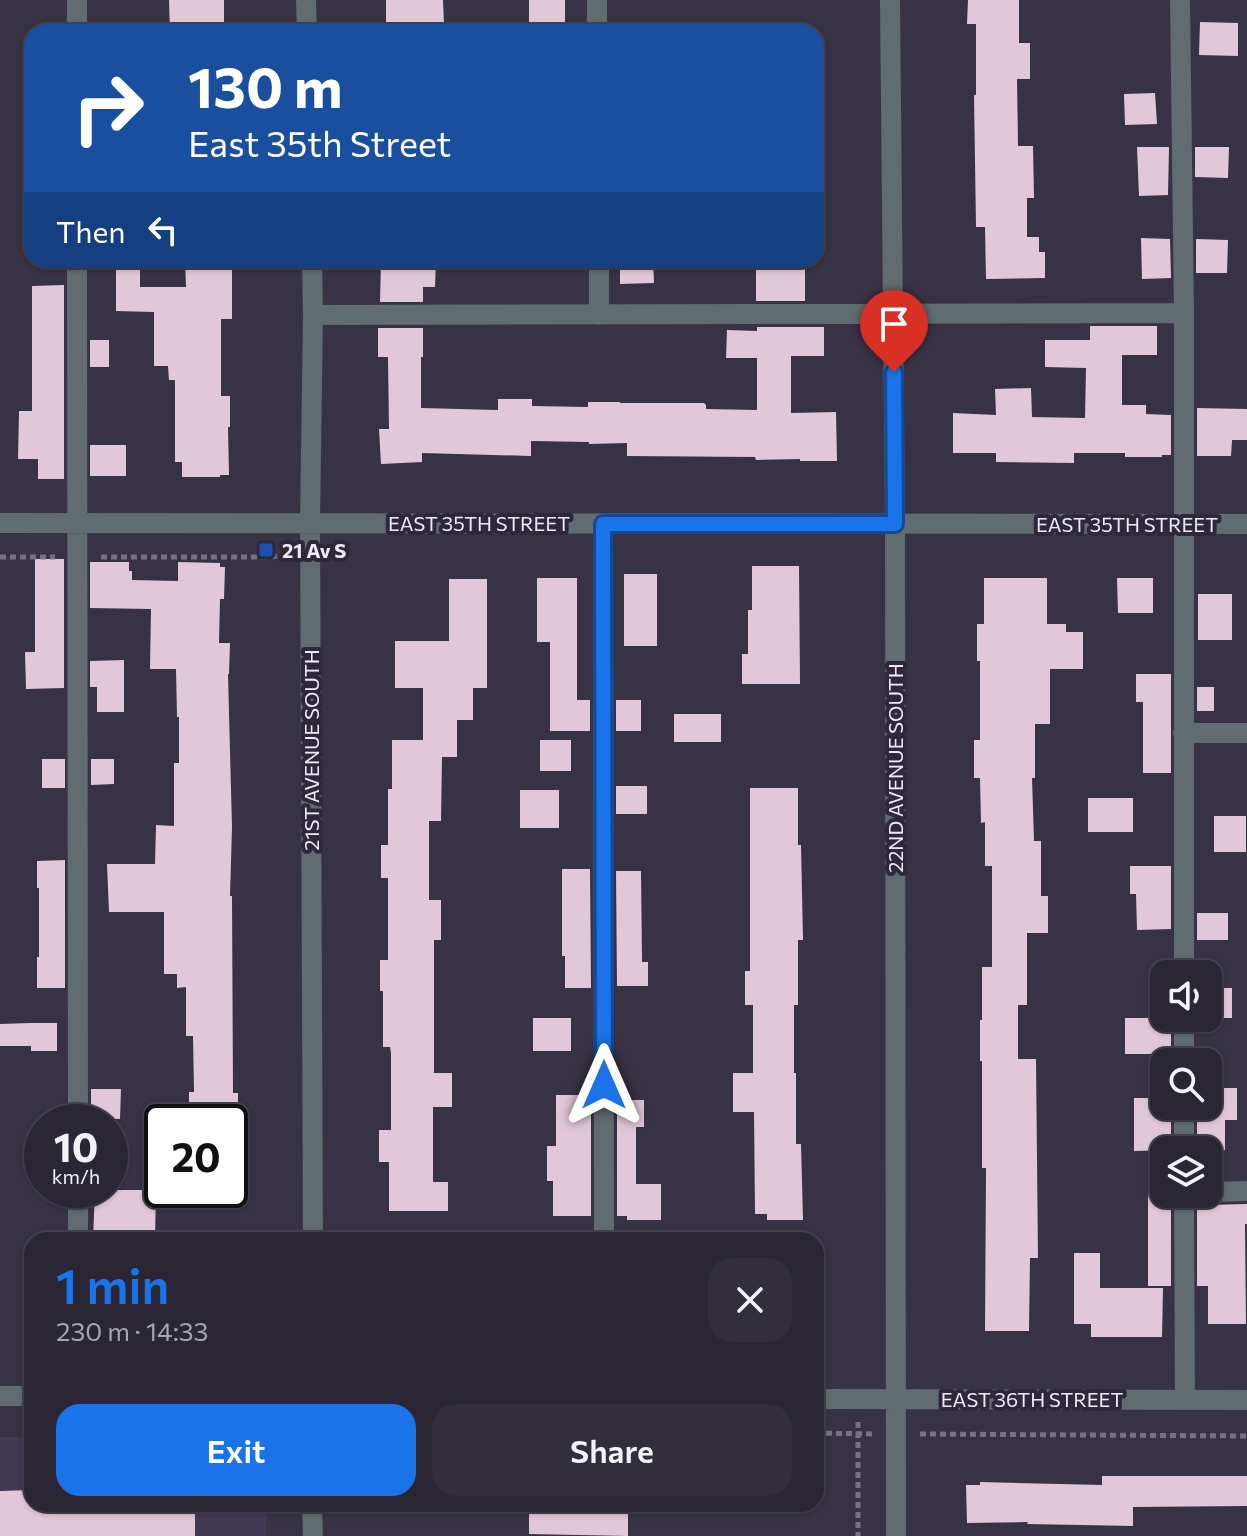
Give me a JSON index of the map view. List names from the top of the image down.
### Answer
{
  "streets": {
    "street": [
      "EAST 35TH STREET",
      "21ST AVENUE SOUTH",
      "22ND AVENUE SOUTH",
      "EAST 36TH STREET"
    ]
  },
  "crossings": [
    ["EAST 35TH STREET", "21ST AVENUE SOUTH"],
    ["EAST 35TH STREET", "22ND AVENUE SOUTH"],
    ["22ND AVENUE SOUTH", "EAST 36TH STREET"]
  ],
  "places": {
    "transit": ["21 Av S"]
  },
  "page": {
    "turn": ["130 m", "East 35th Street"],
    "then": "Then",
    "speed": "10 km/h",
    "limit": "20",
    "heading": ["1 min", "230 m · 14:33"],
    "buttons": ["Exit", "Share"]
  }
}
